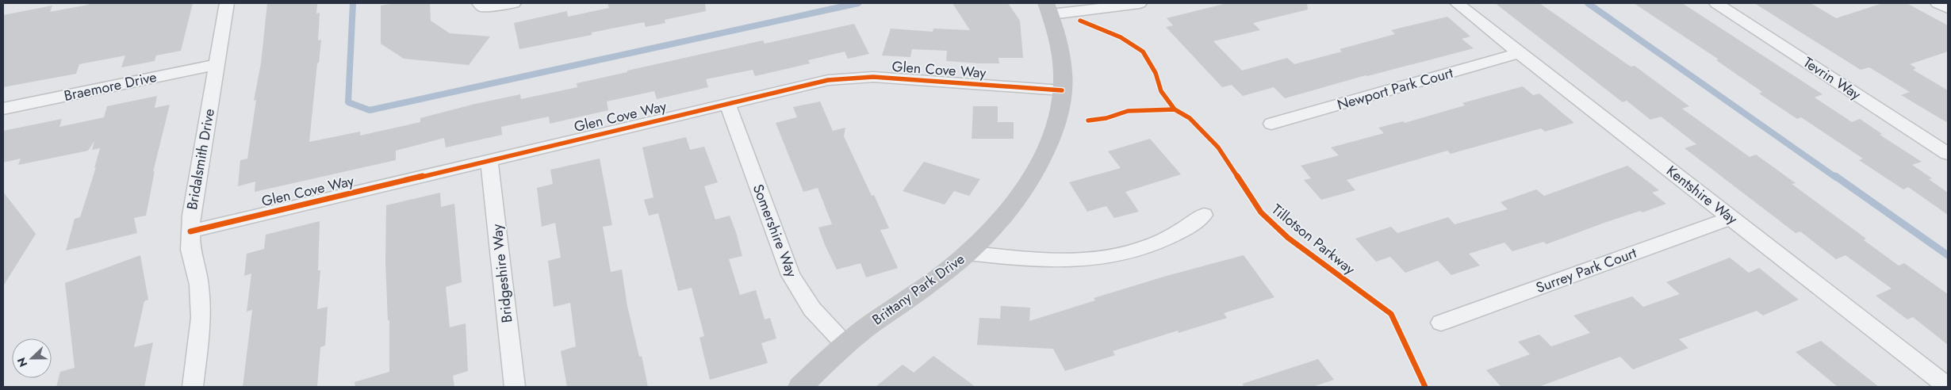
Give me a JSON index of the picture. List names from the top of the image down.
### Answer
{
  "streets": {
    "street": [
      "Glen Cove Way",
      "Tevrin Way",
      "Braemore Drive",
      "Newport Park Court",
      "Bridalsmith Drive",
      "Kentshire Way",
      "Somershire Way",
      "Surrey Park Court",
      "Bridgeshire Way",
      "Brittany Park Drive"
    ],
    "cycle path": ["Tillotson Parkway"]
  },
  "crossings": [
    ["Glen Cove Way", "Bridalsmith Drive"],
    ["Glen Cove Way", "Somershire Way"],
    ["Glen Cove Way", "Bridgeshire Way"],
    ["Glen Cove Way", "Brittany Park Drive"],
    ["Braemore Drive", "Bridalsmith Drive"],
    ["Newport Park Court", "Kentshire Way"],
    ["Kentshire Way", "Surrey Park Court"],
    ["Somershire Way", "Brittany Park Drive"]
  ],
  "north": "left"
}
